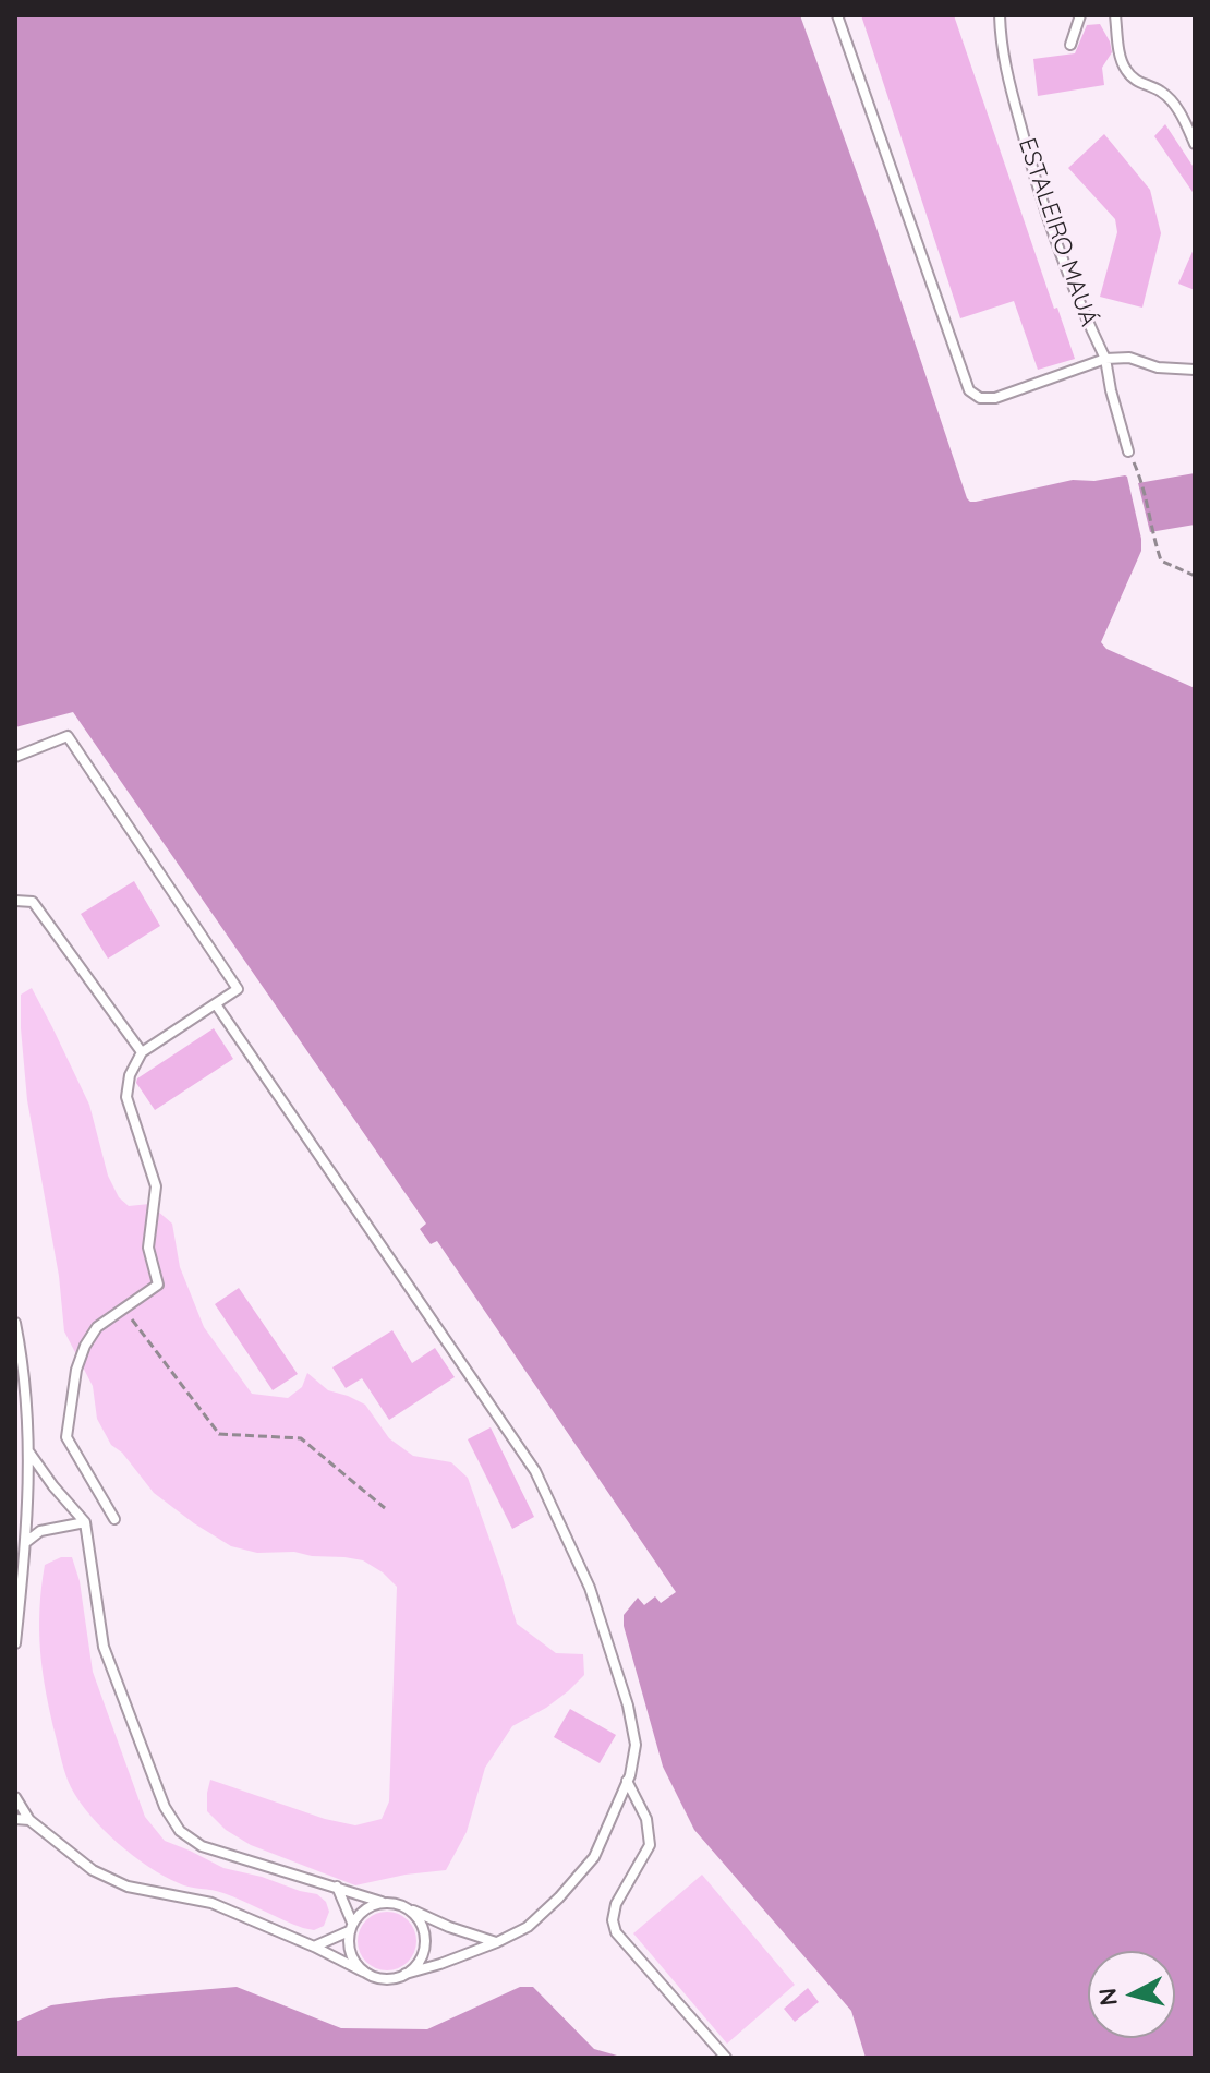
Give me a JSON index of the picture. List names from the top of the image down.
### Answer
{
  "streets": {
    "lane": ["ESTALEIRO MAUÁ"]
  },
  "north": "left"
}
